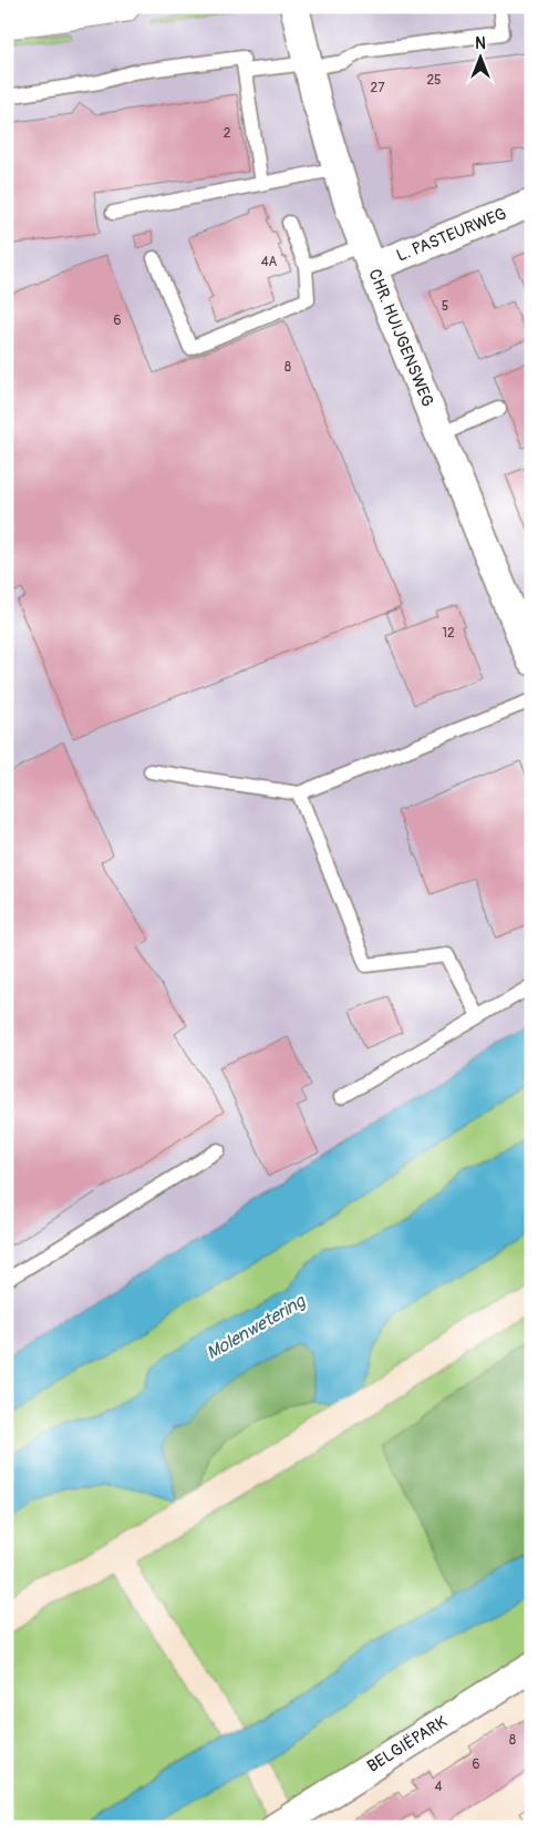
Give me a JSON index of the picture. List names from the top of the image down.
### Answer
{
  "streets": {
    "street": ["L. PASTEURWEG", "CHR. HUIJGENSWEG", "BELGIËPARK"]
  },
  "crossings": [
    ["L. PASTEURWEG", "CHR. HUIJGENSWEG"]
  ],
  "water": ["Molenwetering"],
  "house_numbers": [
    "25",
    "27",
    "2",
    "4A",
    "5",
    "6",
    "8",
    "12",
    "8",
    "6",
    "4"
  ],
  "north": "top"
}
